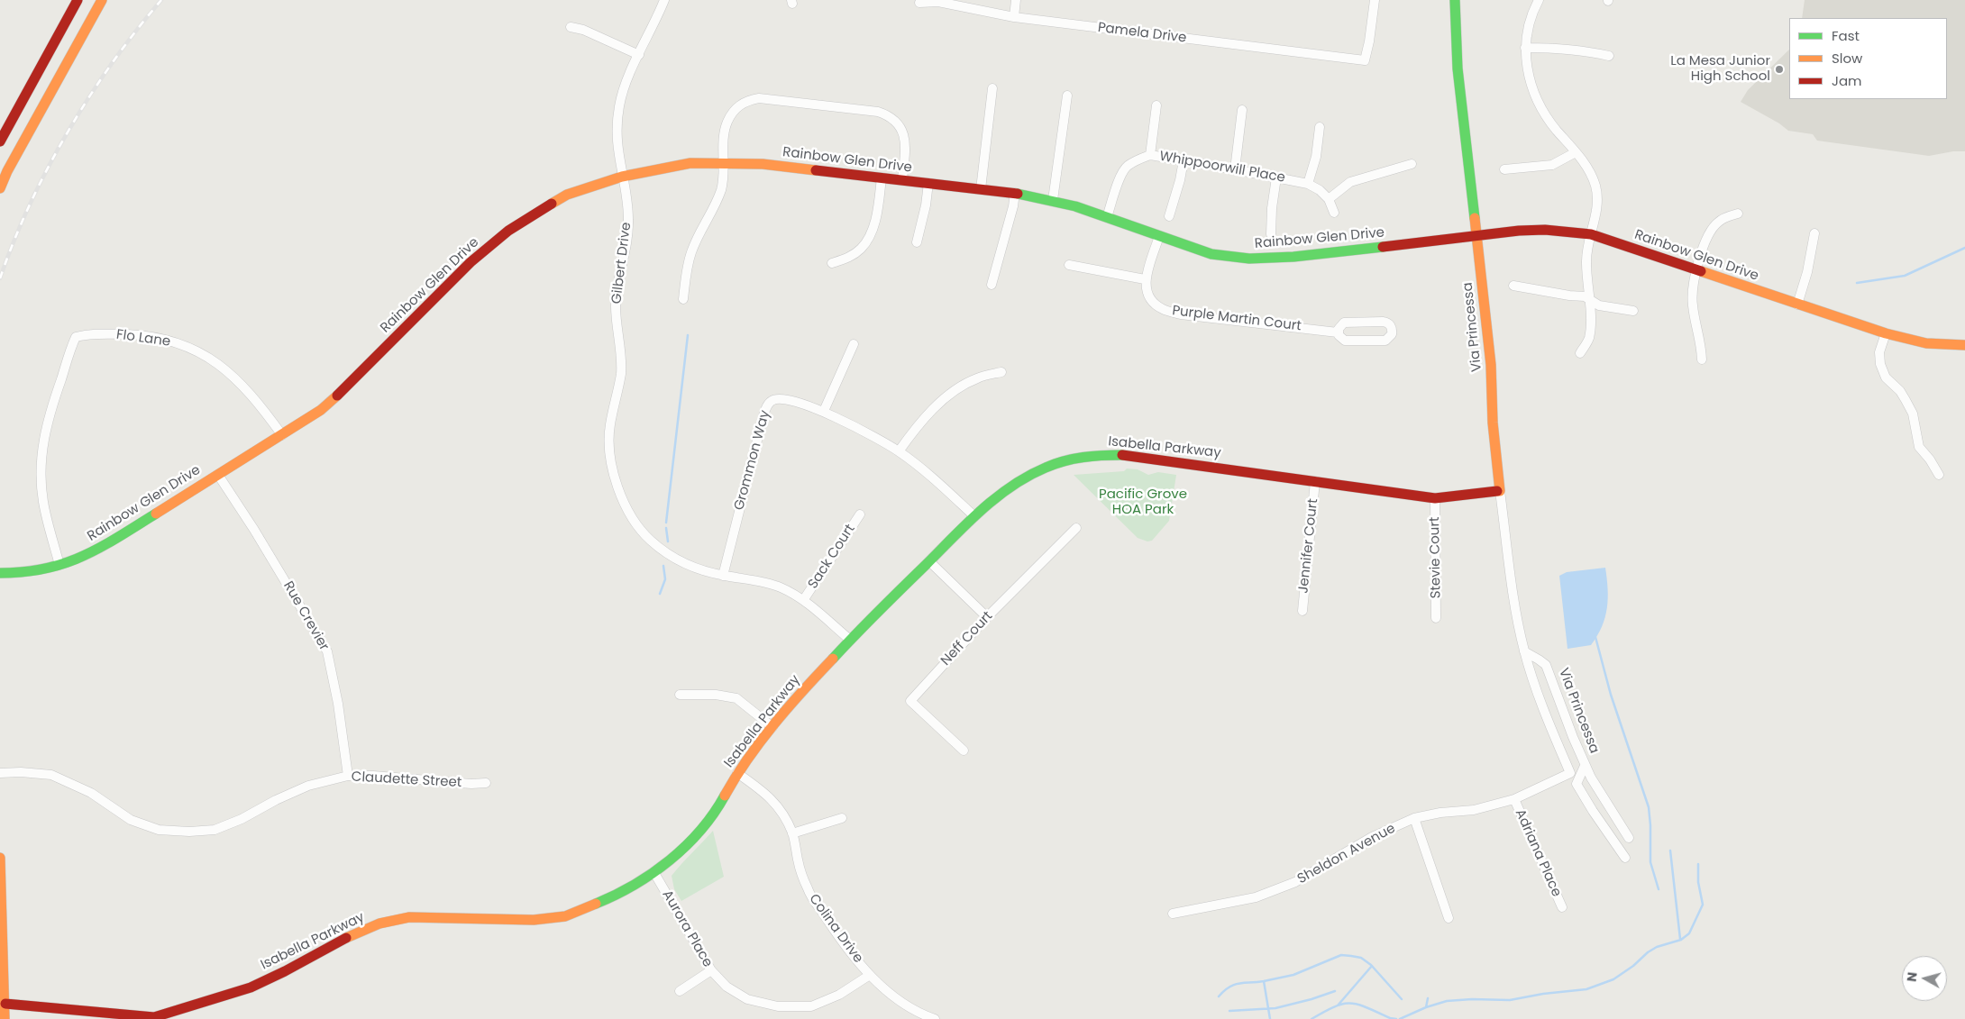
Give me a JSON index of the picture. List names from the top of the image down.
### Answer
{
  "streets": {
    "street": [
      "Pamela Drive",
      "Rainbow Glen Drive",
      "Whippoorwill Place",
      "Gilbert Drive",
      "Purple Martin Court",
      "Via Princessa",
      "Flo Lane",
      "Isabella Parkway",
      "Grommon Way",
      "Jennifer Court",
      "Sack Court",
      "Stevie Court",
      "Rue Crevier",
      "Neff Court",
      "Claudette Street",
      "Adriana Place",
      "Sheldon Avenue",
      "Aurora Place",
      "Colina Drive"
    ]
  },
  "crossings": [
    ["Rainbow Glen Drive", "Whippoorwill Place"],
    ["Rainbow Glen Drive", "Gilbert Drive"],
    ["Rainbow Glen Drive", "Via Princessa"],
    ["Rainbow Glen Drive", "Flo Lane"],
    ["Rainbow Glen Drive", "Rue Crevier"],
    ["Gilbert Drive", "Isabella Parkway"],
    ["Gilbert Drive", "Grommon Way"],
    ["Gilbert Drive", "Sack Court"],
    ["Via Princessa", "Isabella Parkway"],
    ["Via Princessa", "Sheldon Avenue"],
    ["Isabella Parkway", "Grommon Way"],
    ["Isabella Parkway", "Jennifer Court"],
    ["Isabella Parkway", "Stevie Court"],
    ["Isabella Parkway", "Aurora Place"],
    ["Isabella Parkway", "Colina Drive"],
    ["Rue Crevier", "Claudette Street"],
    ["Adriana Place", "Sheldon Avenue"],
    ["Aurora Place", "Colina Drive"]
  ],
  "parks": ["Pacific Grove HOA Park"],
  "places": ["La Mesa Junior High School"],
  "legend": ["Fast", "Slow", "Jam"],
  "north": "left"
}
